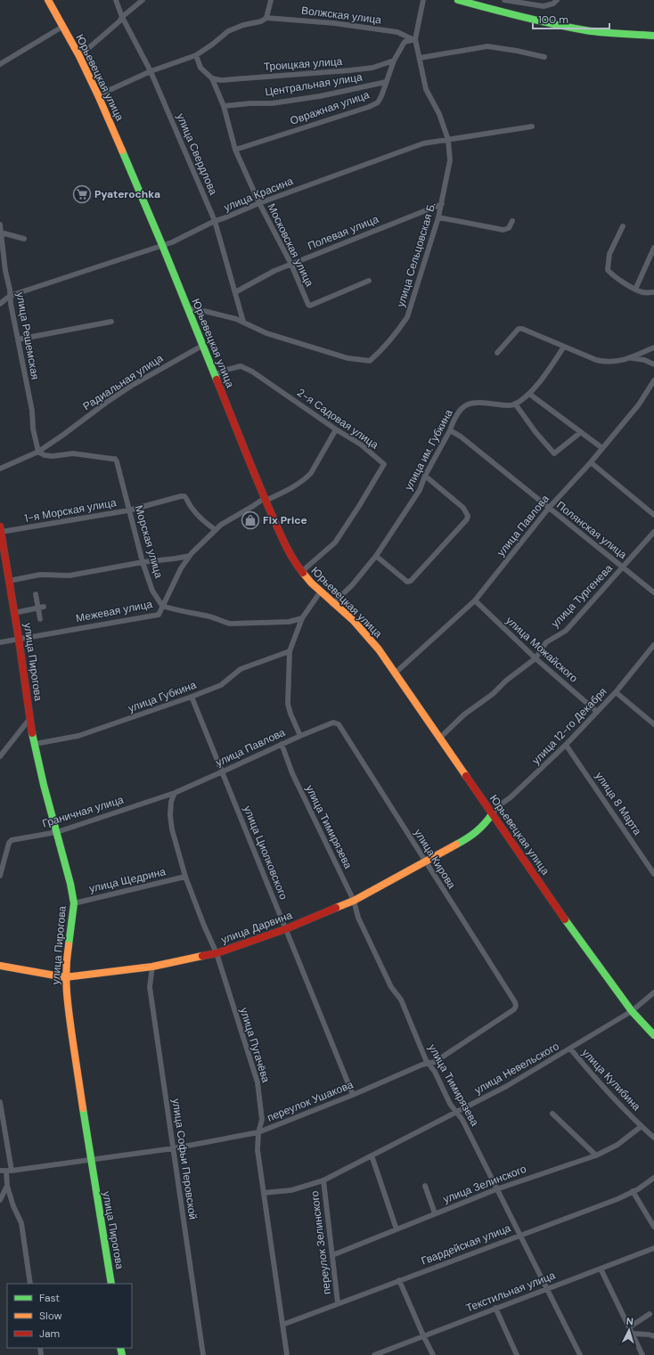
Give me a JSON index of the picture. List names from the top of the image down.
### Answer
{
  "streets": {
    "street": [
      "Волжская улица",
      "Троицкая улица",
      "Юрьевецкая улица",
      "Центральная улица",
      "Овражная улица",
      "улица Свердлова",
      "улица Красина",
      "Полевая улица",
      "Московская улица",
      "улица Сельцовская Б.",
      "улица Решемская",
      "Радиальная улица",
      "2-я Садовая улица",
      "улица им. Губкина",
      "1-я Морская улица",
      "улица Павлова",
      "Полянская улица",
      "Морская улица",
      "улица Тургенева",
      "Межевая улица",
      "улица Можайского",
      "улица Пирогова",
      "улица Губкина",
      "улица 12-го Декабря",
      "улица 8 Марта",
      "Граничная улица",
      "улица Тимирязева",
      "улица Циолковского",
      "улица Кирова",
      "улица Щедрина",
      "улица Дарвина",
      "улица Пугачёва",
      "улица Невельского",
      "улица Кулибина",
      "переулок Ушакова",
      "улица Софьи Перовской",
      "улица Зелинского",
      "переулок Зелинского",
      "Гвардейская улица",
      "Текстильная улица"
    ]
  },
  "crossings": [
    ["Волжская улица", "Овражная улица"],
    ["Волжская улица", "улица Сельцовская Б."],
    ["Троицкая улица", "Овражная улица"],
    ["Троицкая улица", "Московская улица"],
    ["Юрьевецкая улица", "улица Красина"],
    ["Юрьевецкая улица", "улица Сельцовская Б."],
    ["Юрьевецкая улица", "Радиальная улица"],
    ["Юрьевецкая улица", "2-я Садовая улица"],
    ["Юрьевецкая улица", "улица им. Губкина"],
    ["Юрьевецкая улица", "улица Павлова"],
    ["Юрьевецкая улица", "улица Тургенева"],
    ["Юрьевецкая улица", "Межевая улица"],
    ["Юрьевецкая улица", "улица 12-го Декабря"],
    ["Юрьевецкая улица", "улица Дарвина"],
    ["Юрьевецкая улица", "улица Невельского"],
    ["Центральная улица", "Овражная улица"],
    ["Центральная улица", "Московская улица"],
    ["Овражная улица", "Московская улица"],
    ["Овражная улица", "улица Сельцовская Б."],
    ["улица Свердлова", "улица Красина"],
    ["улица Свердлова", "Полевая улица"],
    ["улица Свердлова", "улица Сельцовская Б."],
    ["улица Красина", "Московская улица"],
    ["улица Красина", "улица Сельцовская Б."],
    ["улица Красина", "улица Решемская"],
    ["Полевая улица", "Московская улица"],
    ["Полевая улица", "улица Сельцовская Б."],
    ["улица Решемская", "Радиальная улица"],
    ["улица Решемская", "Морская улица"],
    ["Радиальная улица", "Морская улица"],
    ["2-я Садовая улица", "Межевая улица"],
    ["улица им. Губкина", "Полянская улица"],
    ["1-я Морская улица", "Морская улица"],
    ["1-я Морская улица", "Межевая улица"],
    ["1-я Морская улица", "улица Пирогова"],
    ["улица Павлова", "Полянская улица"],
    ["улица Павлова", "улица Можайского"],
    ["улица Павлова", "Граничная улица"],
    ["улица Павлова", "улица Тимирязева"],
    ["улица Павлова", "улица Циолковского"],
    ["улица Павлова", "улица Кирова"],
    ["улица Павлова", "улица Пугачёва"],
    ["Полянская улица", "улица Тургенева"],
    ["Морская улица", "Межевая улица"],
    ["улица Тургенева", "улица Можайского"],
    ["Межевая улица", "улица Пирогова"],
    ["улица Можайского", "улица 12-го Декабря"],
    ["улица Пирогова", "улица Губкина"],
    ["улица Пирогова", "Граничная улица"],
    ["улица Пирогова", "улица Щедрина"],
    ["улица Пирогова", "улица Дарвина"],
    ["улица Пирогова", "переулок Ушакова"],
    ["улица Губкина", "улица Циолковского"],
    ["улица 12-го Декабря", "улица 8 Марта"],
    ["улица 12-го Декабря", "улица Дарвина"],
    ["Граничная улица", "улица Пугачёва"],
    ["улица Тимирязева", "улица Дарвина"],
    ["улица Тимирязева", "улица Невельского"],
    ["улица Тимирязева", "переулок Ушакова"],
    ["улица Тимирязева", "улица Зелинского"],
    ["улица Тимирязева", "Гвардейская улица"],
    ["улица Тимирязева", "Текстильная улица"],
    ["улица Циолковского", "улица Дарвина"],
    ["улица Циолковского", "переулок Ушакова"],
    ["улица Кирова", "улица Дарвина"],
    ["улица Кирова", "переулок Ушакова"],
    ["улица Щедрина", "улица Пугачёва"],
    ["улица Дарвина", "улица Пугачёва"],
    ["улица Дарвина", "улица Софьи Перовской"],
    ["улица Пугачёва", "улица Невельского"],
    ["улица Пугачёва", "переулок Ушакова"],
    ["улица Пугачёва", "Гвардейская улица"],
    ["улица Невельского", "улица Кулибина"],
    ["улица Невельского", "переулок Зелинского"],
    ["улица Кулибина", "улица Зелинского"],
    ["переулок Ушакова", "улица Софьи Перовской"],
    ["улица Зелинского", "переулок Зелинского"],
    ["переулок Зелинского", "Гвардейская улица"]
  ],
  "places": {
    "supermarket": ["Pyaterochka"],
    "shop": ["Fix Price"]
  },
  "legend": ["Fast", "Slow", "Jam"],
  "scale_bar": "100 m",
  "north": "top"
}
